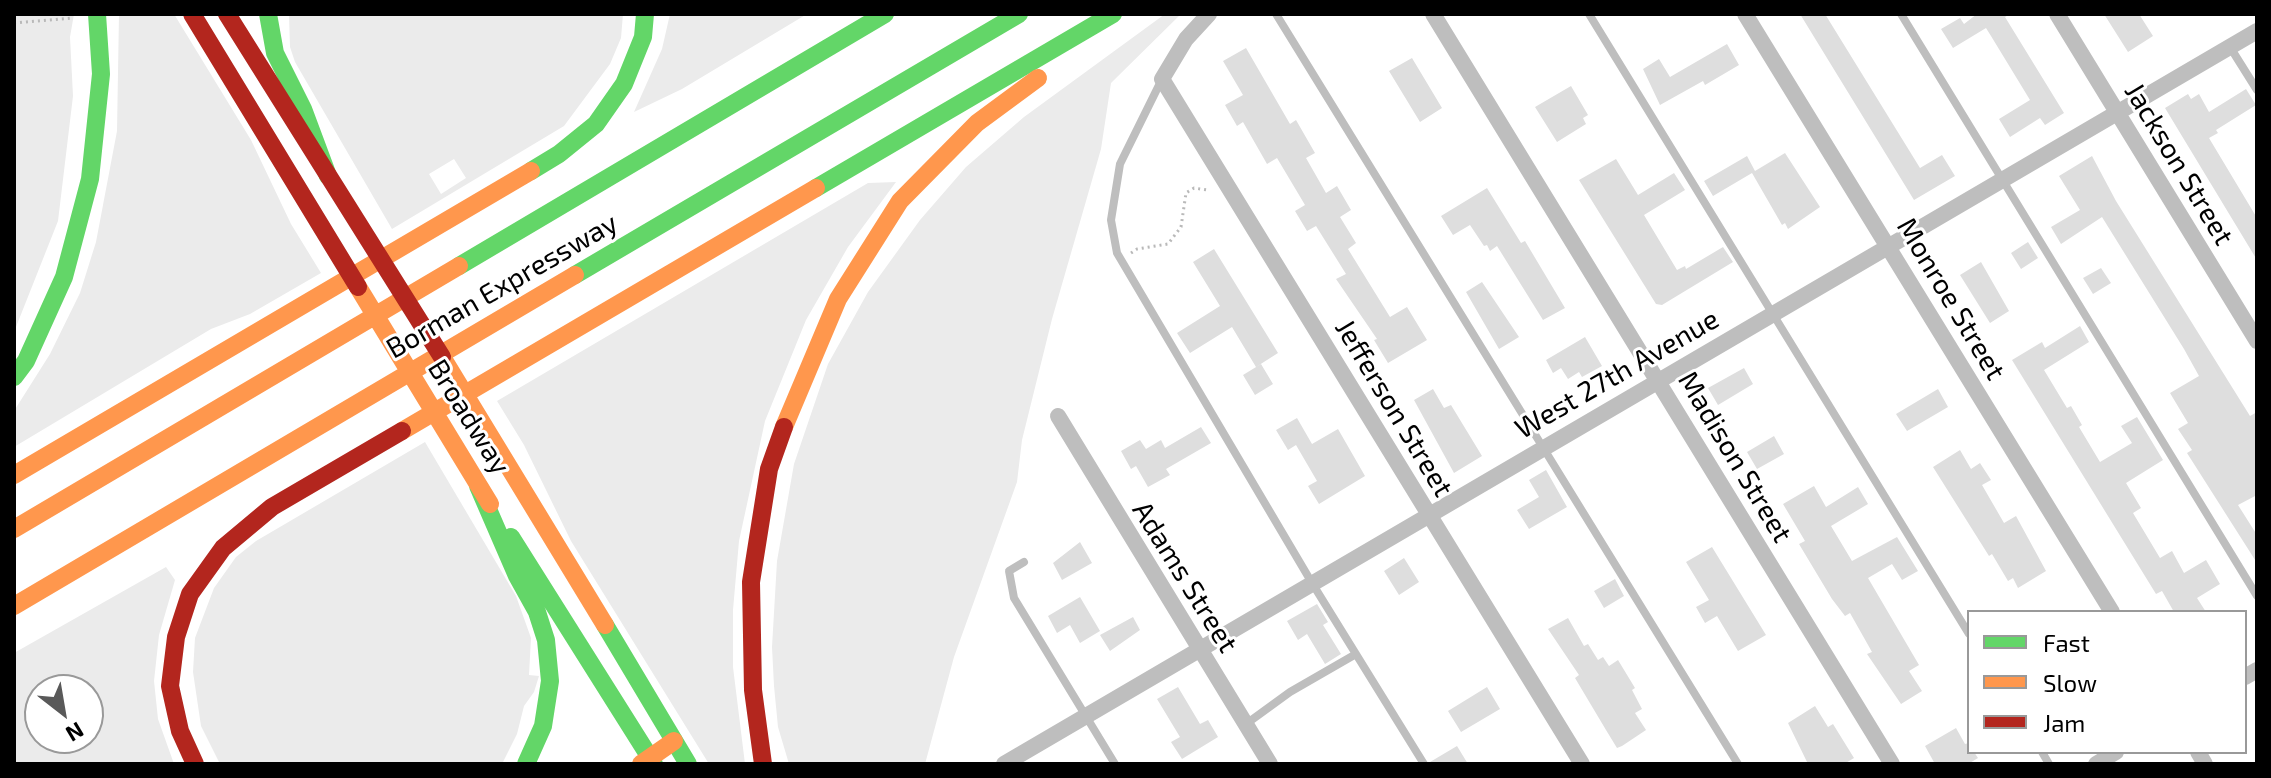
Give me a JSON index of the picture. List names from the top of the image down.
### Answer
{
  "streets": {
    "main road": ["Borman Expressway", "Broadway"],
    "street": [
      "Jackson Street",
      "Monroe Street",
      "West 27th Avenue",
      "Jefferson Street",
      "Madison Street",
      "Adams Street"
    ]
  },
  "crossings": [
    ["Jackson Street", "West 27th Avenue"],
    ["Monroe Street", "West 27th Avenue"],
    ["West 27th Avenue", "Jefferson Street"],
    ["West 27th Avenue", "Madison Street"],
    ["West 27th Avenue", "Adams Street"]
  ],
  "legend": ["Fast", "Slow", "Jam"],
  "north": "bottom right"
}
